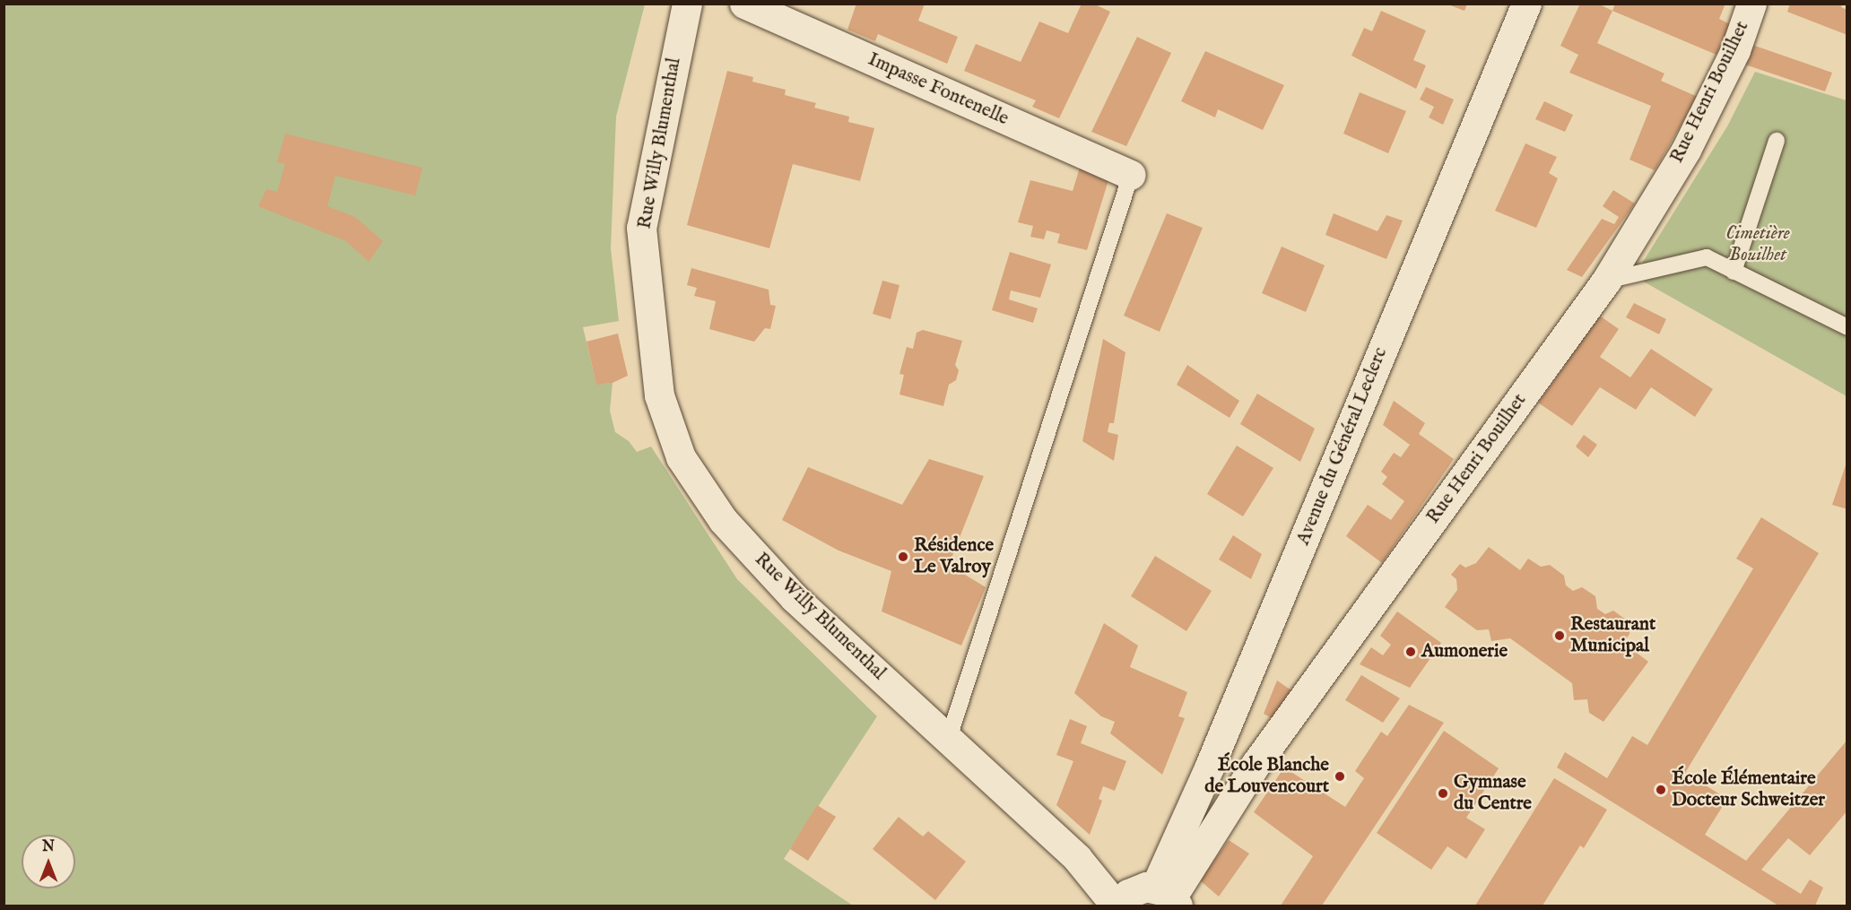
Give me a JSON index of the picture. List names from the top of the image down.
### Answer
{
  "streets": {
    "street": [
      "Impasse Fontenelle",
      "Rue Henri Bouilhet",
      "Rue Willy Blumenthal",
      "Avenue du Général Leclerc"
    ]
  },
  "crossings": [
    ["Rue Henri Bouilhet", "Rue Willy Blumenthal"],
    ["Rue Henri Bouilhet", "Avenue du Général Leclerc"],
    ["Rue Willy Blumenthal", "Avenue du Général Leclerc"]
  ],
  "parks": ["Cimetière Bouilhet"],
  "places": [
    "Résidence Le Valroy",
    "Restaurant Municipal",
    "Aumonerie",
    "École Blanche de Louvencourt",
    "École Élémentaire Docteur Schweitzer",
    "Gymnase du Centre"
  ],
  "north": "top"
}
